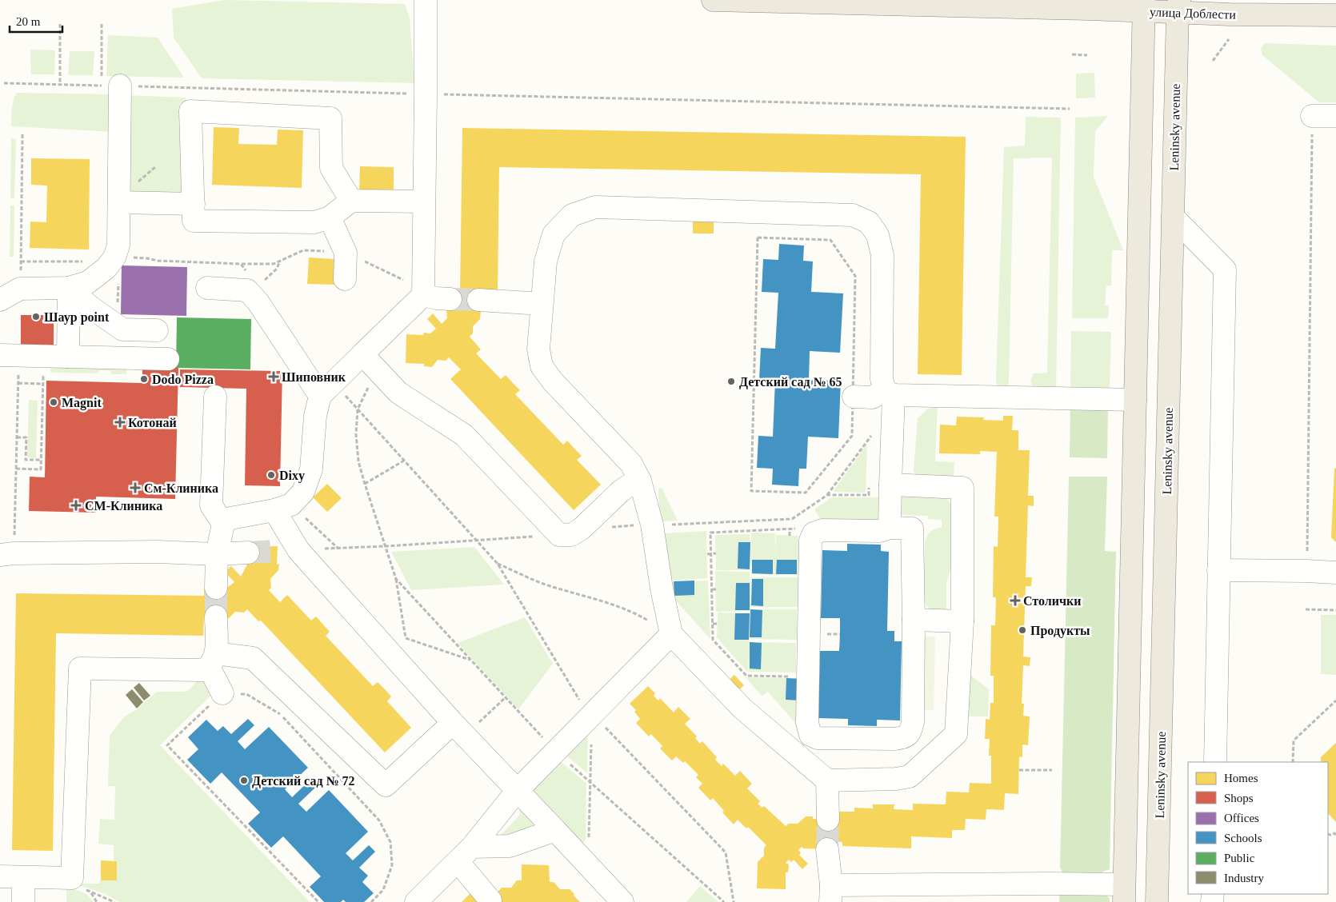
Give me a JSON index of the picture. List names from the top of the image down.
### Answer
{
  "streets": {
    "main road": ["улица Доблести", "Leninsky avenue"]
  },
  "crossings": [
    ["улица Доблести", "Leninsky avenue"]
  ],
  "places": {
    "other": [
      "Шаур point",
      "Dodo Pizza",
      "Детский сад № 65",
      "Magnit",
      "Dixy",
      "Продукты",
      "Детский сад № 72"
    ],
    "health": [
      "Шиповник",
      "Котонай",
      "См-Клиника",
      "СМ-Клиника",
      "Столички"
    ]
  },
  "legend": [
    "Homes",
    "Shops",
    "Offices",
    "Schools",
    "Public",
    "Industry"
  ],
  "scale_bar": "20 m"
}
